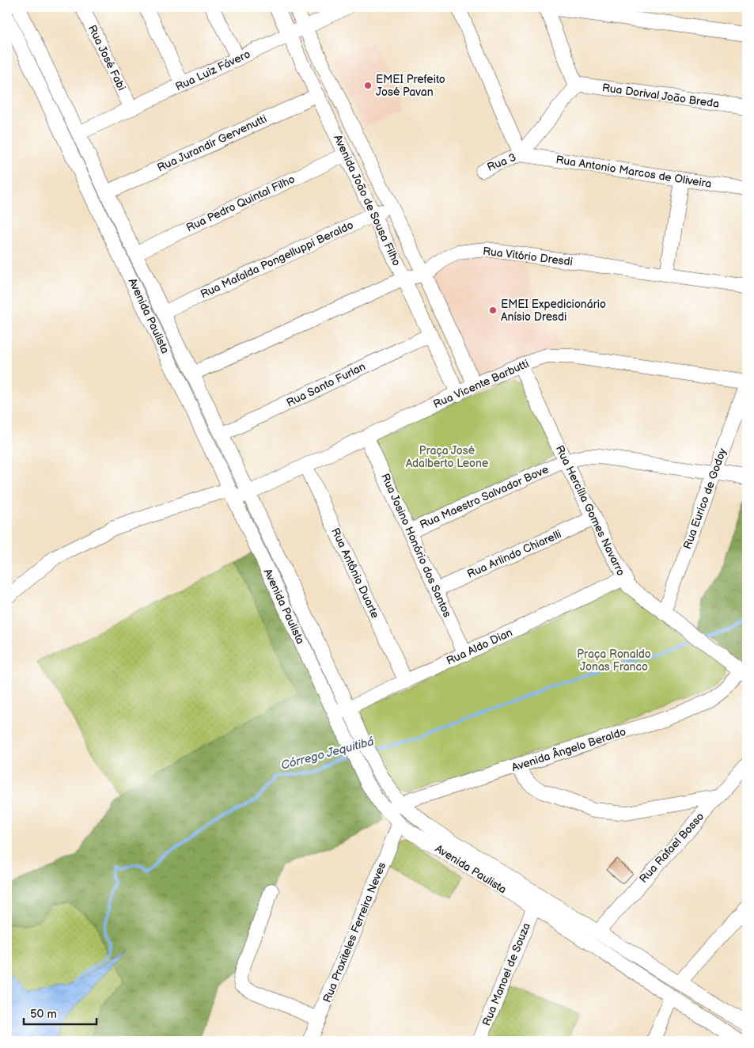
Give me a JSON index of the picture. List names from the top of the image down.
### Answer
{
  "streets": {
    "street": [
      "Rua José Fabi",
      "Rua Luiz Fávero",
      "Rua Dorival João Breda",
      "Rua Jurandir Gervenutti",
      "Rua 3",
      "Rua Antonio Marcos de Oliveira",
      "Avenida João de Sousa Filho",
      "Rua Pedro Quintal Filho",
      "Rua Vitório Dresdi",
      "Rua Mafalda Pongelluppi Beraldo",
      "Avenida Paulista",
      "Rua Vicente Barbutti",
      "Rua Santo Furlan",
      "Rua Maestro Salvador Bove",
      "Rua Eurico de Godoy",
      "Rua Hercília Gomes Navarro",
      "Rua Josino Honório dos Santos",
      "Rua Arlindo Chiarelli",
      "Rua Antônio Duarte",
      "Rua Aldo Dian",
      "Avenida Ângelo Beraldo",
      "Rua Rafael Bosso",
      "Rua Praxiteles Ferreira Neves",
      "Rua Manoel de Souza"
    ]
  },
  "crossings": [
    ["Rua José Fabi", "Rua Luiz Fávero"],
    ["Rua Luiz Fávero", "Avenida João de Sousa Filho"],
    ["Rua Luiz Fávero", "Avenida Paulista"],
    ["Rua Jurandir Gervenutti", "Avenida João de Sousa Filho"],
    ["Rua Jurandir Gervenutti", "Avenida Paulista"],
    ["Rua 3", "Rua Antonio Marcos de Oliveira"],
    ["Avenida João de Sousa Filho", "Rua Pedro Quintal Filho"],
    ["Avenida João de Sousa Filho", "Rua Vitório Dresdi"],
    ["Avenida João de Sousa Filho", "Rua Mafalda Pongelluppi Beraldo"],
    ["Avenida João de Sousa Filho", "Rua Vicente Barbutti"],
    ["Avenida João de Sousa Filho", "Rua Santo Furlan"],
    ["Rua Pedro Quintal Filho", "Avenida Paulista"],
    ["Rua Vitório Dresdi", "Avenida Paulista"],
    ["Rua Mafalda Pongelluppi Beraldo", "Avenida Paulista"],
    ["Avenida Paulista", "Rua Vicente Barbutti"],
    ["Avenida Paulista", "Rua Santo Furlan"],
    ["Avenida Paulista", "Rua Aldo Dian"],
    ["Avenida Paulista", "Avenida Ângelo Beraldo"],
    ["Avenida Paulista", "Rua Rafael Bosso"],
    ["Avenida Paulista", "Rua Praxiteles Ferreira Neves"],
    ["Avenida Paulista", "Rua Manoel de Souza"],
    ["Rua Vicente Barbutti", "Rua Eurico de Godoy"],
    ["Rua Vicente Barbutti", "Rua Hercília Gomes Navarro"],
    ["Rua Vicente Barbutti", "Rua Josino Honório dos Santos"],
    ["Rua Vicente Barbutti", "Rua Antônio Duarte"],
    ["Rua Maestro Salvador Bove", "Rua Eurico de Godoy"],
    ["Rua Maestro Salvador Bove", "Rua Hercília Gomes Navarro"],
    ["Rua Maestro Salvador Bove", "Rua Josino Honório dos Santos"],
    ["Rua Eurico de Godoy", "Rua Hercília Gomes Navarro"],
    ["Rua Hercília Gomes Navarro", "Rua Arlindo Chiarelli"],
    ["Rua Hercília Gomes Navarro", "Rua Aldo Dian"],
    ["Rua Hercília Gomes Navarro", "Avenida Ângelo Beraldo"],
    ["Rua Josino Honório dos Santos", "Rua Arlindo Chiarelli"],
    ["Rua Josino Honório dos Santos", "Rua Aldo Dian"],
    ["Rua Antônio Duarte", "Rua Aldo Dian"],
    ["Avenida Ângelo Beraldo", "Rua Praxiteles Ferreira Neves"]
  ],
  "water": ["Córrego Jequitibá"],
  "parks": ["Praça José Adalberto Leone", "Praça Ronaldo Jonas Franco"],
  "places": ["EMEI Prefeito José Pavan", "EMEI Expedicionário Anísio Dresdi"],
  "scale_bar": "50 m"
}
